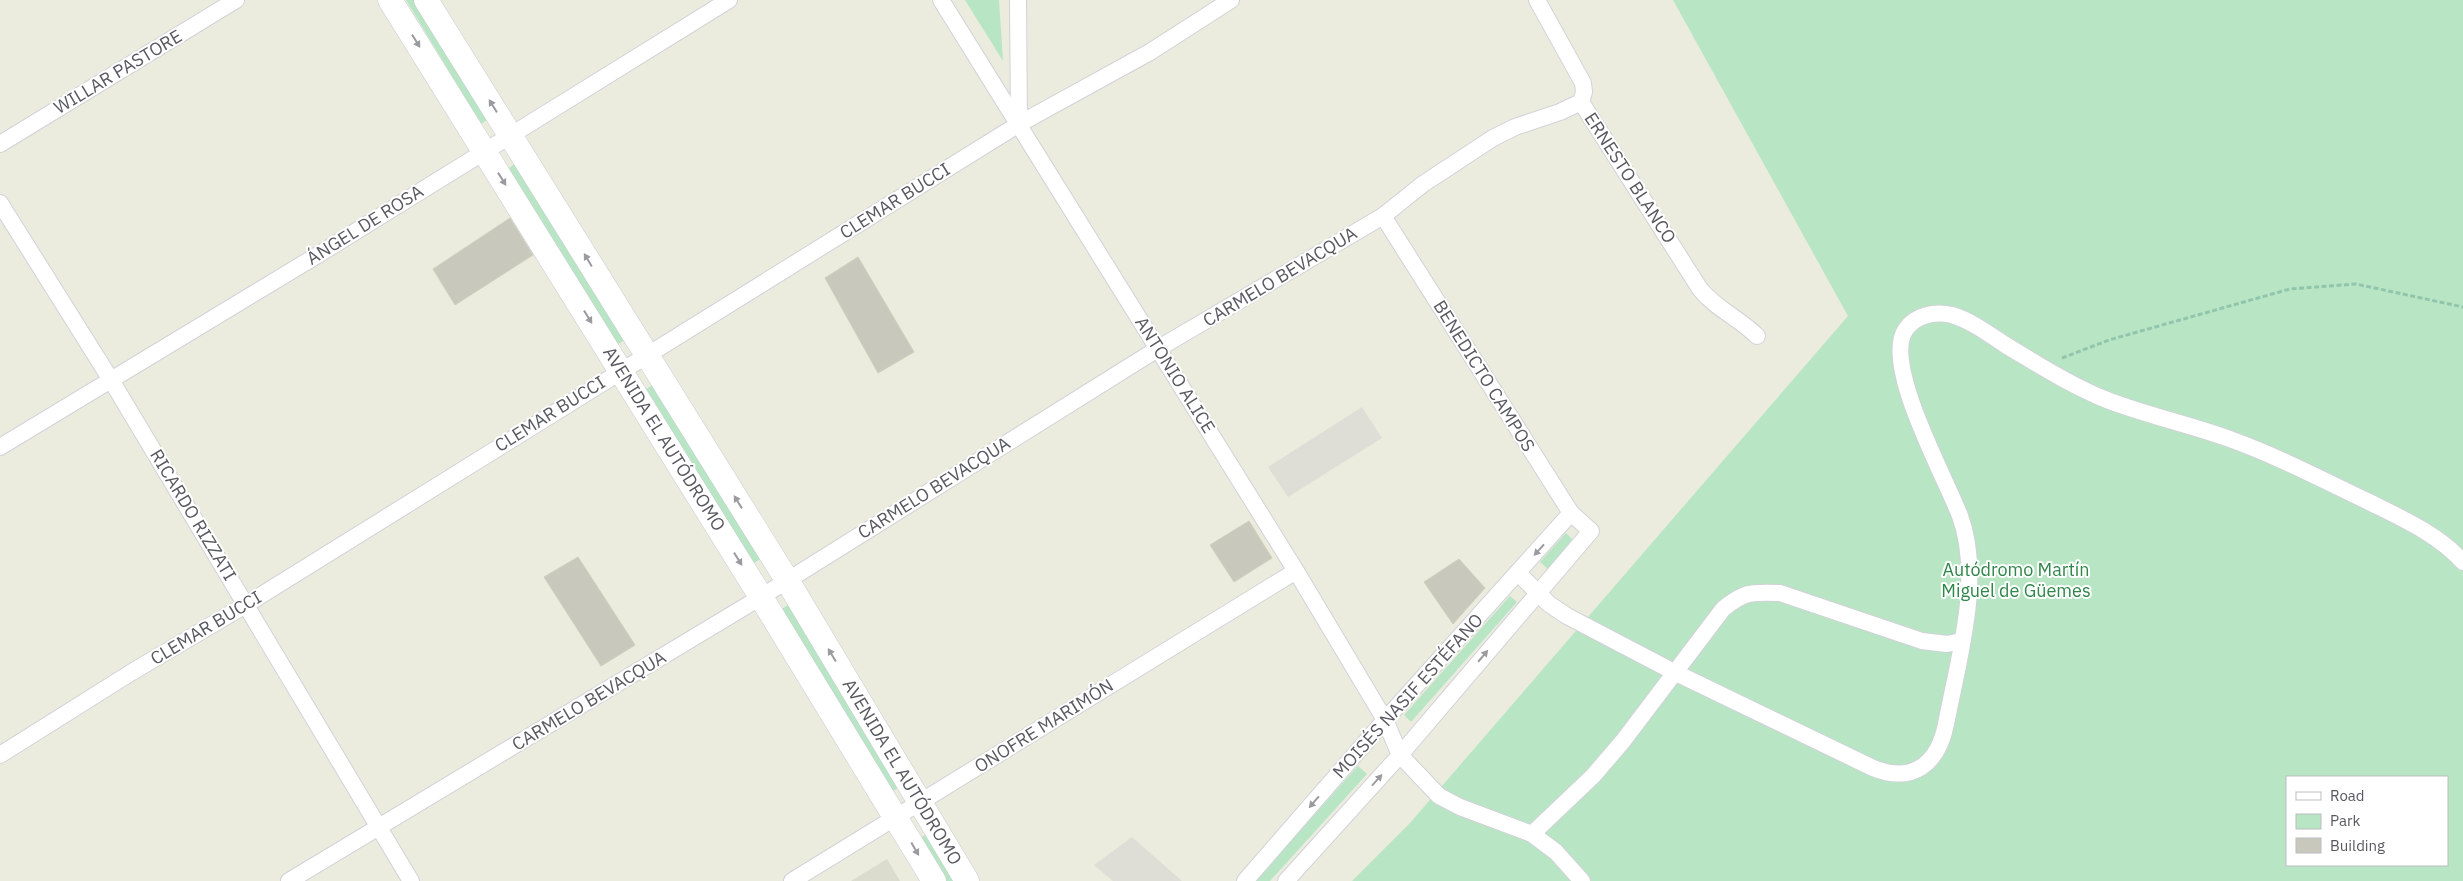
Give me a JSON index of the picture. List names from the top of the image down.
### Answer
{
  "streets": {
    "street": [
      "WILLAR PASTORE",
      "ERNESTO BLANCO",
      "CLEMAR BUCCI",
      "ÁNGEL DE ROSA",
      "CARMELO BEVACQUA",
      "ANTONIO ALICE",
      "BENEDICTO CAMPOS",
      "AVENIDA EL AUTÓDROMO",
      "RICARDO RIZZATI",
      "MOISÉS NASIF ESTÉFANO",
      "ONOFRE MARIMÓN"
    ]
  },
  "crossings": [
    ["ERNESTO BLANCO", "CARMELO BEVACQUA"],
    ["CLEMAR BUCCI", "ANTONIO ALICE"],
    ["CLEMAR BUCCI", "AVENIDA EL AUTÓDROMO"],
    ["CLEMAR BUCCI", "RICARDO RIZZATI"],
    ["ÁNGEL DE ROSA", "AVENIDA EL AUTÓDROMO"],
    ["ÁNGEL DE ROSA", "RICARDO RIZZATI"],
    ["CARMELO BEVACQUA", "ANTONIO ALICE"],
    ["CARMELO BEVACQUA", "BENEDICTO CAMPOS"],
    ["CARMELO BEVACQUA", "AVENIDA EL AUTÓDROMO"],
    ["CARMELO BEVACQUA", "RICARDO RIZZATI"],
    ["ANTONIO ALICE", "MOISÉS NASIF ESTÉFANO"],
    ["ANTONIO ALICE", "ONOFRE MARIMÓN"],
    ["BENEDICTO CAMPOS", "MOISÉS NASIF ESTÉFANO"],
    ["AVENIDA EL AUTÓDROMO", "ONOFRE MARIMÓN"]
  ],
  "parks": ["Autódromo Martín Miguel de Güemes"],
  "legend": ["Road", "Park", "Building"]
}
